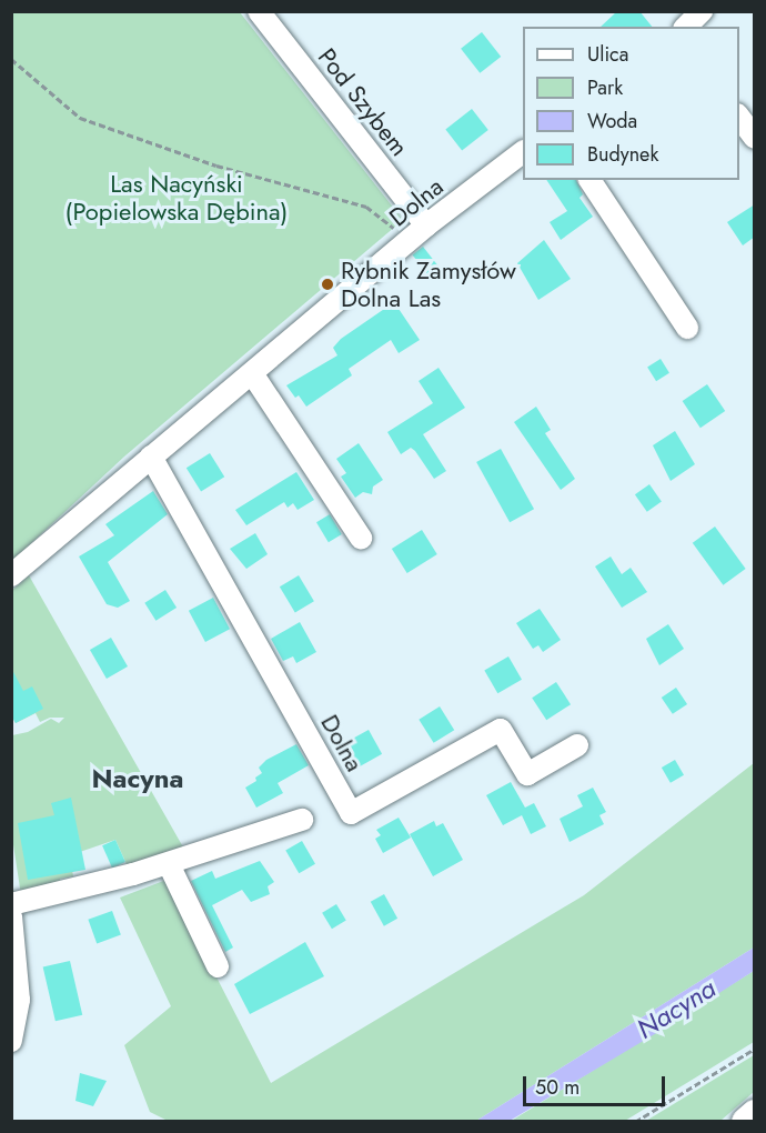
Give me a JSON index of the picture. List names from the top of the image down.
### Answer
{
  "streets": {
    "street": ["Pod Szybem", "Dolna"]
  },
  "crossings": [
    ["Pod Szybem", "Dolna"]
  ],
  "districts": ["Nacyna"],
  "water": ["Nacyna"],
  "parks": ["Las Nacyński (Popielowska Dębina)"],
  "places": ["Rybnik Zamysłów Dolna Las"],
  "legend": [
    "Ulica",
    "Park",
    "Woda",
    "Budynek"
  ],
  "scale_bar": "50 m"
}
